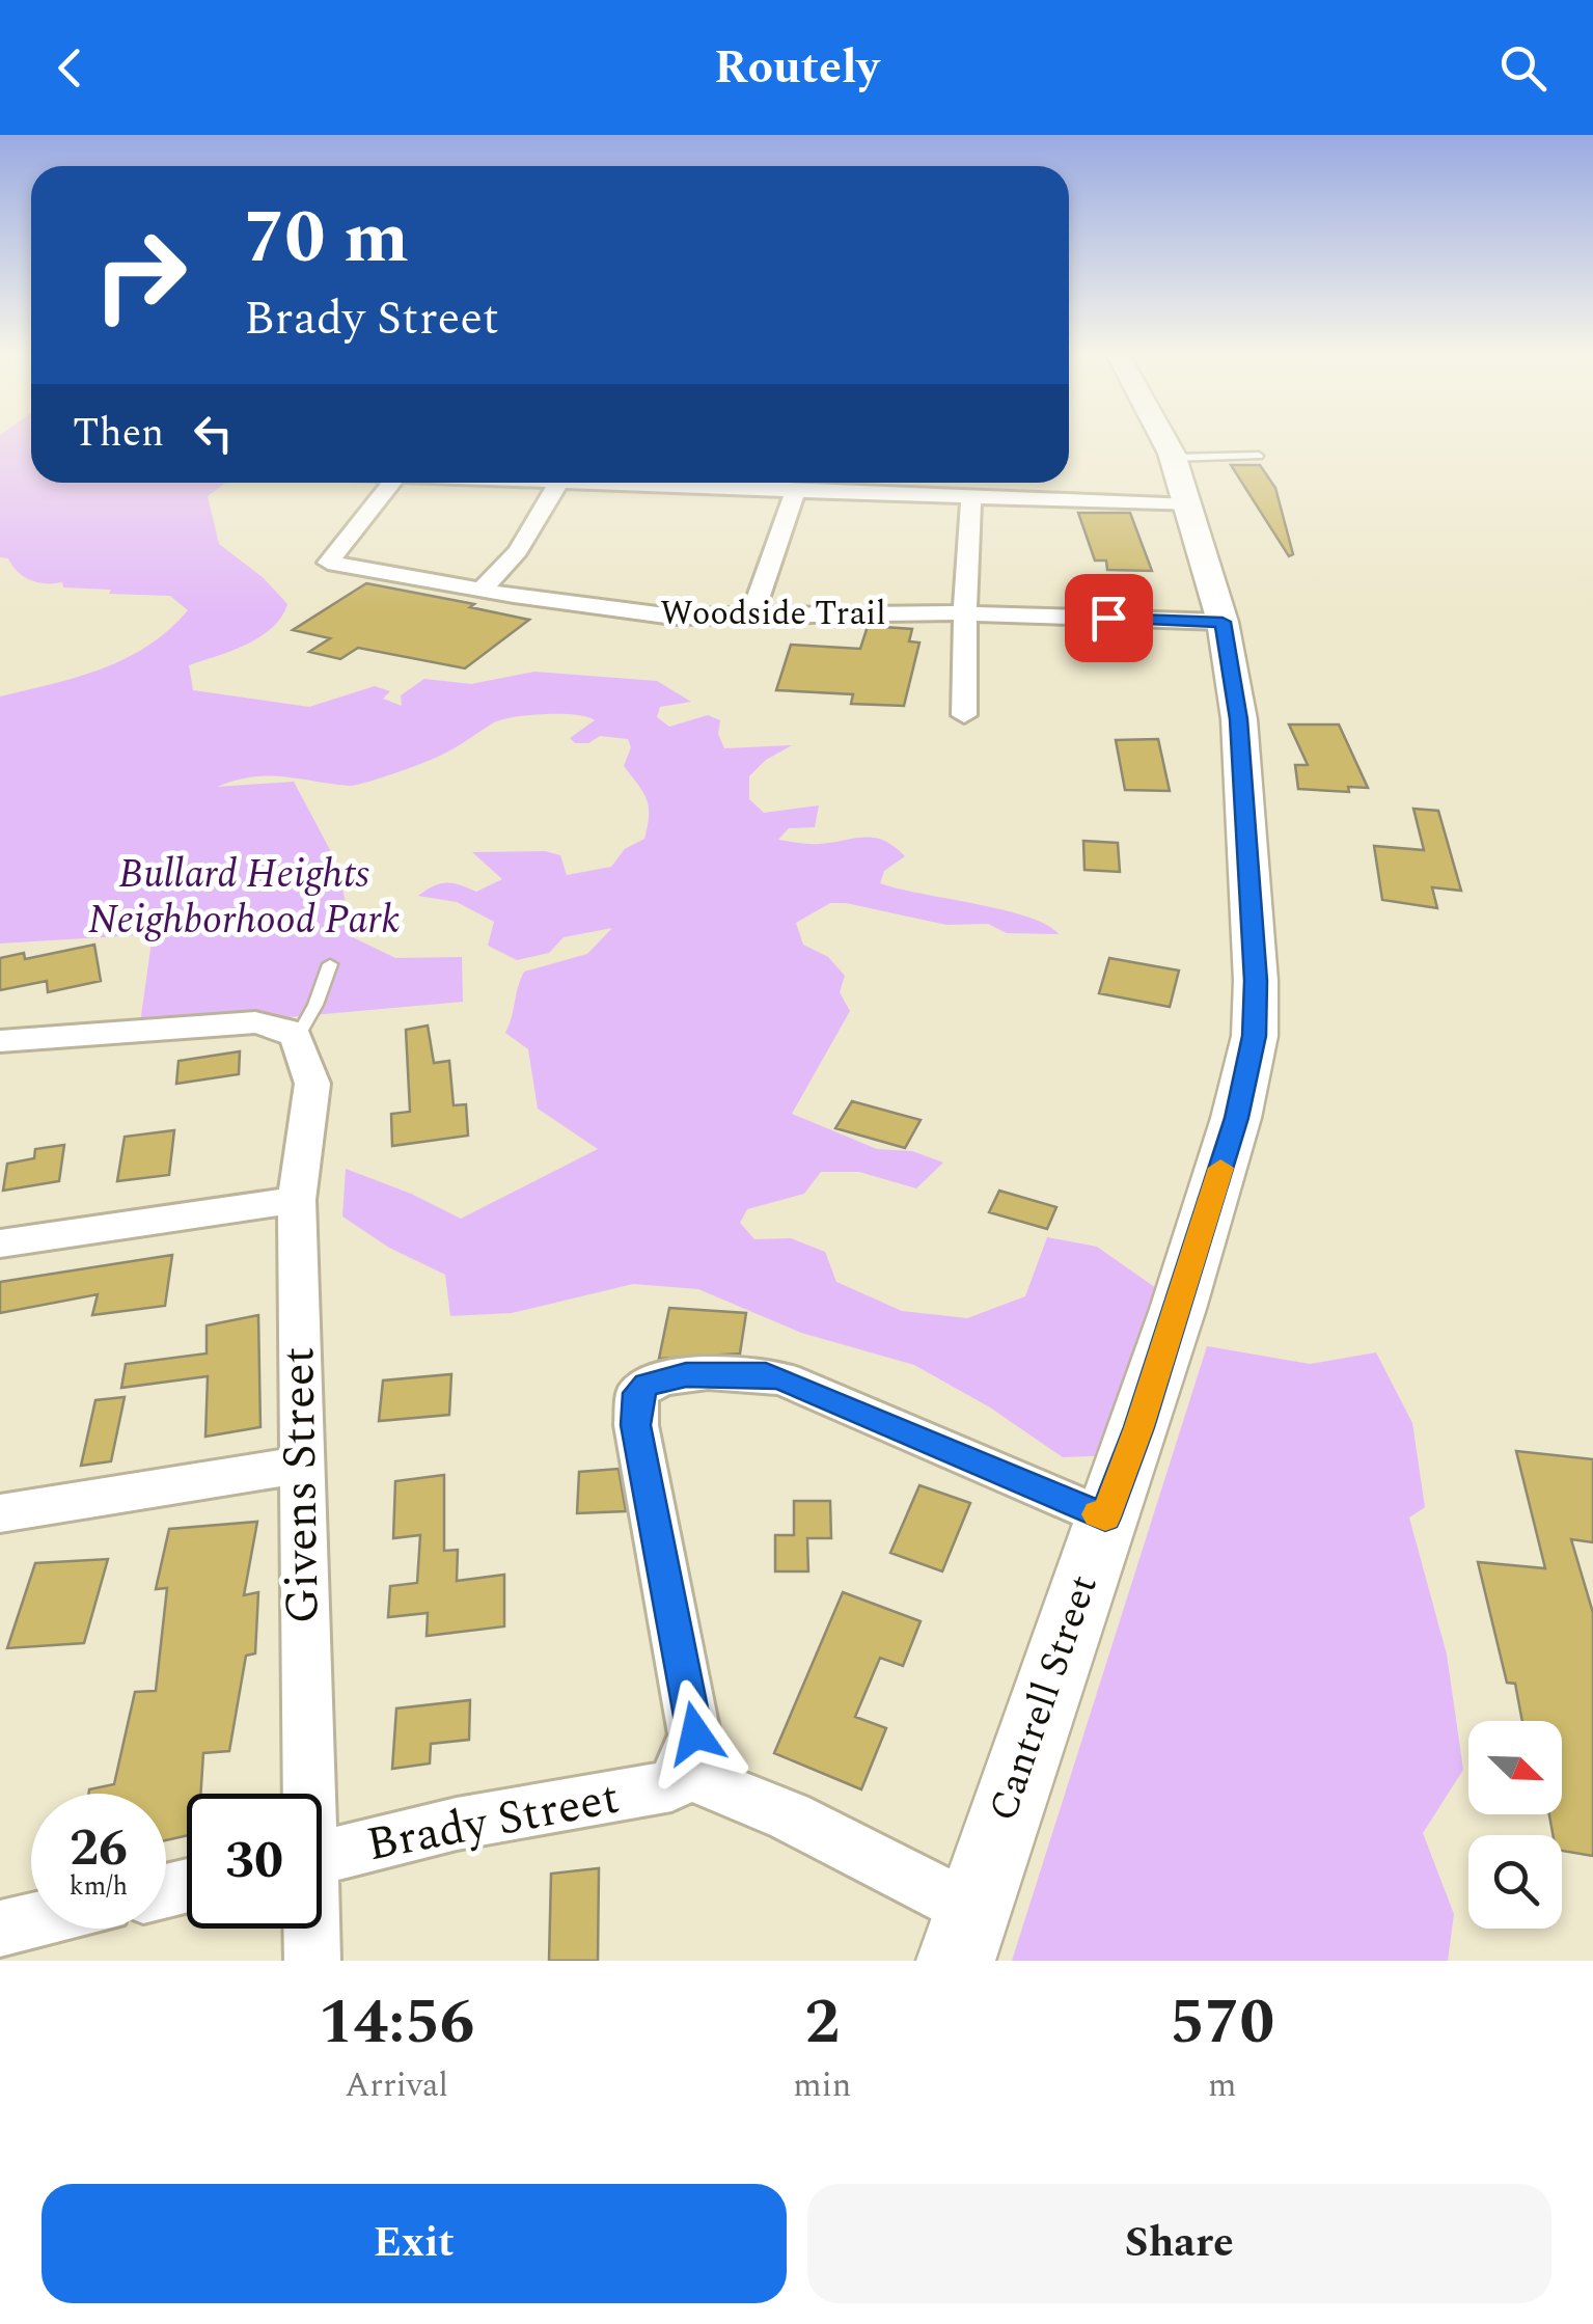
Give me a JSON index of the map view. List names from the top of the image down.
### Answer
{
  "streets": {
    "street": [
      "Woodside Trail",
      "Givens Street",
      "Cantrell Street",
      "Brady Street"
    ]
  },
  "crossings": [
    ["Woodside Trail", "Cantrell Street"]
  ],
  "parks": ["Bullard Heights Neighborhood Park"],
  "north": "bottom right",
  "page": {
    "header": "Routely",
    "turn": ["70 m", "Brady Street"],
    "then": "Then",
    "speed": "26 km/h",
    "limit": "30",
    "eta": [
      "14:56",
      "Arrival",
      "2",
      "min",
      "570",
      "m"
    ],
    "buttons": ["Exit", "Share"]
  }
}
